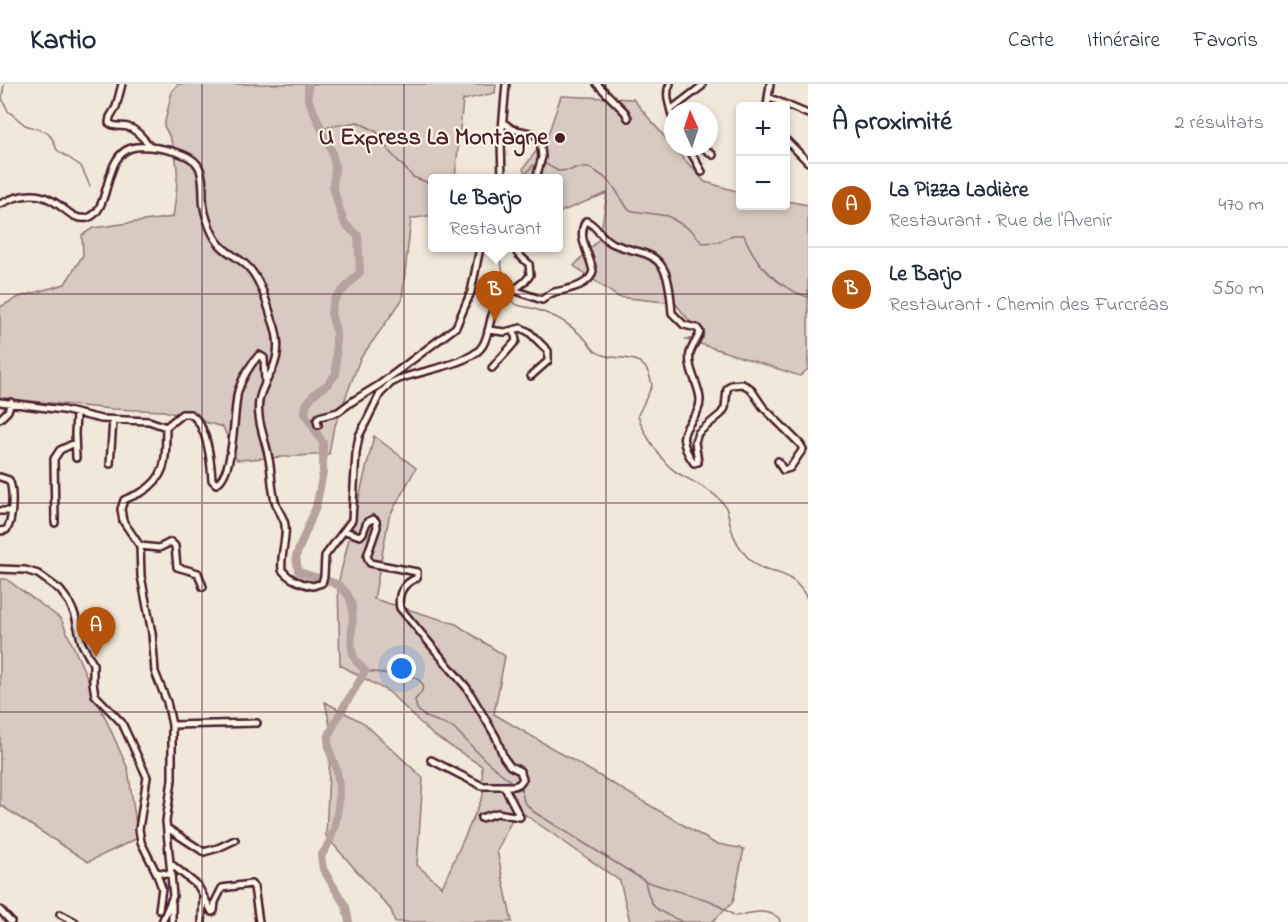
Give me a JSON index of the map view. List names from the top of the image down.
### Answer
{
  "places": ["U Express La Montagne"],
  "north": "top",
  "page": {
    "header": "Kartio",
    "nav": ["Carte", "Itinéraire", "Favoris"],
    "heading": ["À proximité", "2 résultats"],
    "map_buttons": ["+", "−"],
    "list": [
      {
        "mark": "A",
        "name": "La Pizza Ladière",
        "note": "Restaurant · Rue de l'Avenir",
        "value": "470 m"
      },
      {
        "mark": "B",
        "name": "Le Barjo",
        "note": "Restaurant · Chemin des Furcréas",
        "value": "550 m"
      }
    ],
    "popup": ["Le Barjo", "Restaurant"],
    "pins": ["B", "A"]
  }
}
